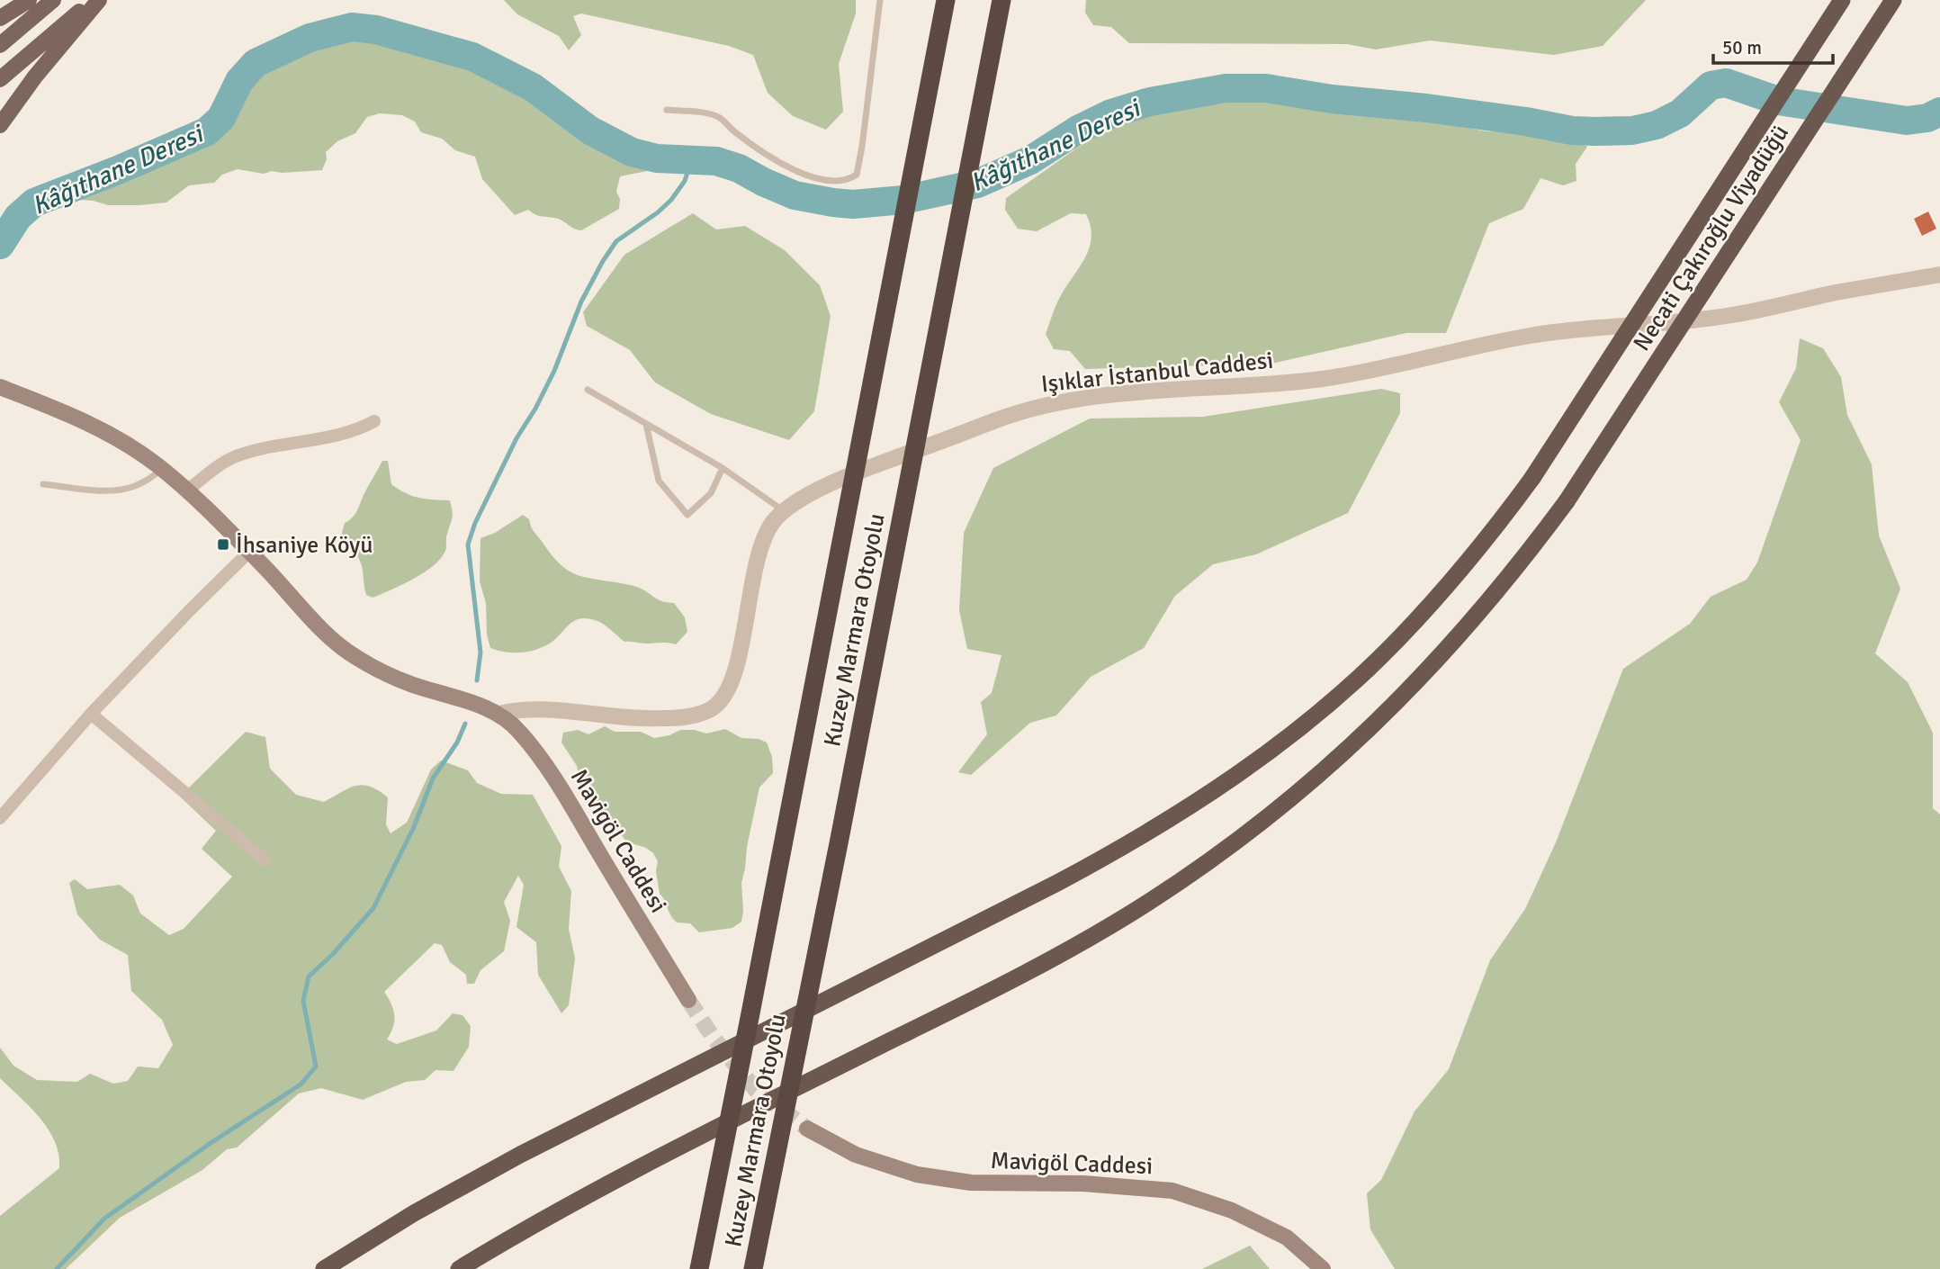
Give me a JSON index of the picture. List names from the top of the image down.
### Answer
{
  "streets": {
    "highway": ["Necati Çakıroğlu Viyadüğü", "Kuzey Marmara Otoyolu"],
    "main road": ["Mavigöl Caddesi"],
    "street": ["Işıklar İstanbul Caddesi"]
  },
  "crossings": [
    ["Işıklar İstanbul Caddesi", "Mavigöl Caddesi"]
  ],
  "water": ["Kâğıthane Deresi"],
  "places": {
    "transit": ["İhsaniye Köyü"]
  },
  "scale_bar": "50 m"
}
